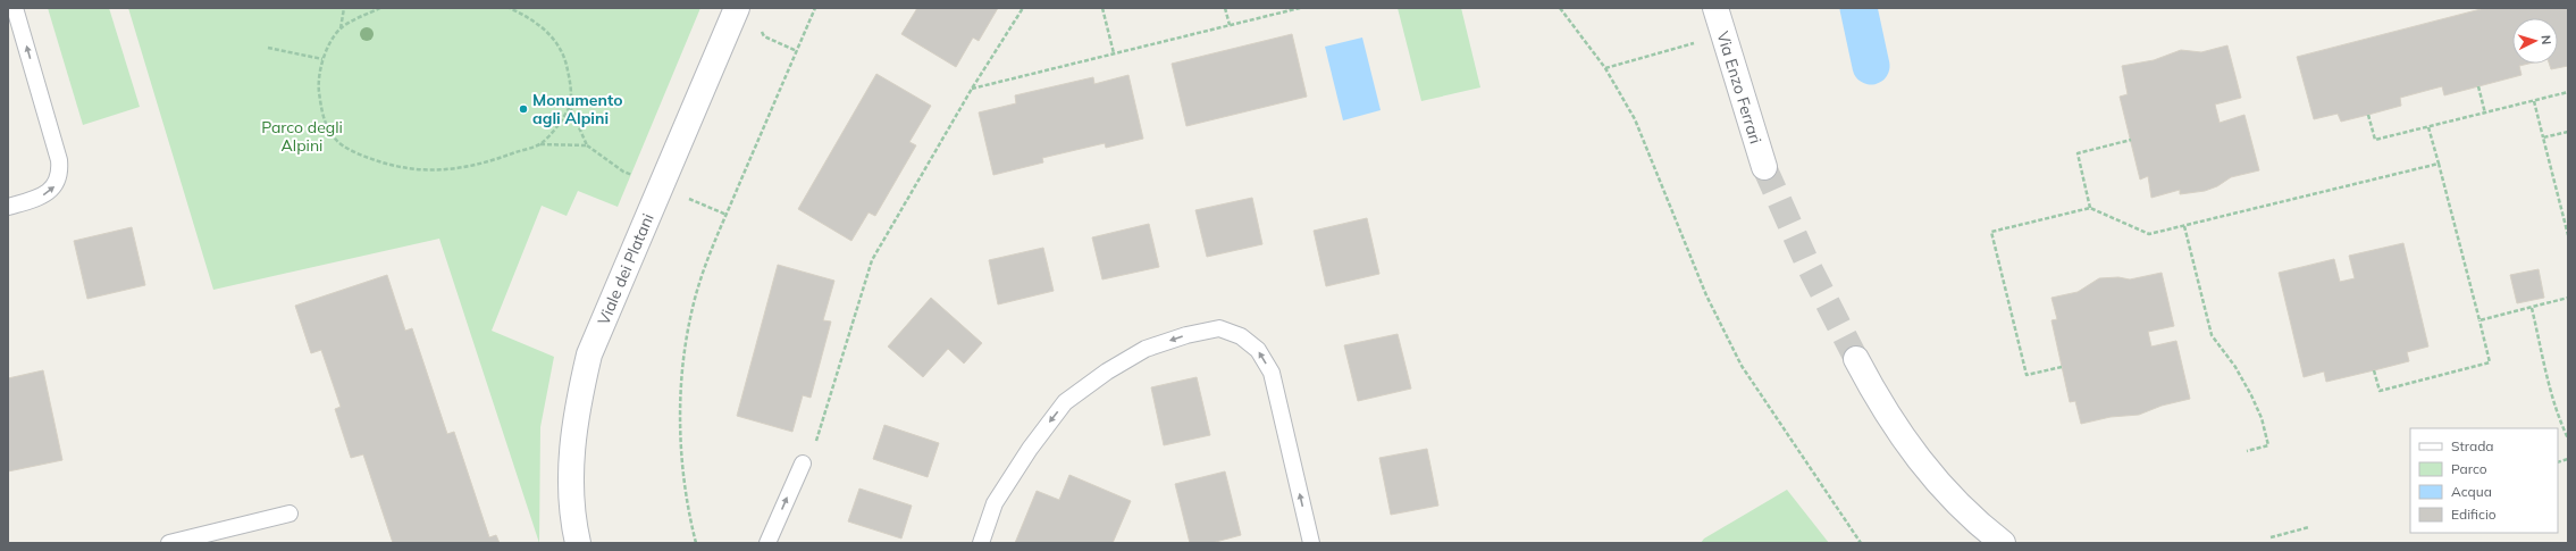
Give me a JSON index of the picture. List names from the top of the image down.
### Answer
{
  "streets": {
    "street": ["Via Enzo Ferrari", "Viale dei Platani"]
  },
  "parks": ["Parco degli Alpini"],
  "places": ["Monumento agli Alpini"],
  "legend": [
    "Strada",
    "Parco",
    "Acqua",
    "Edificio"
  ],
  "north": "right"
}
